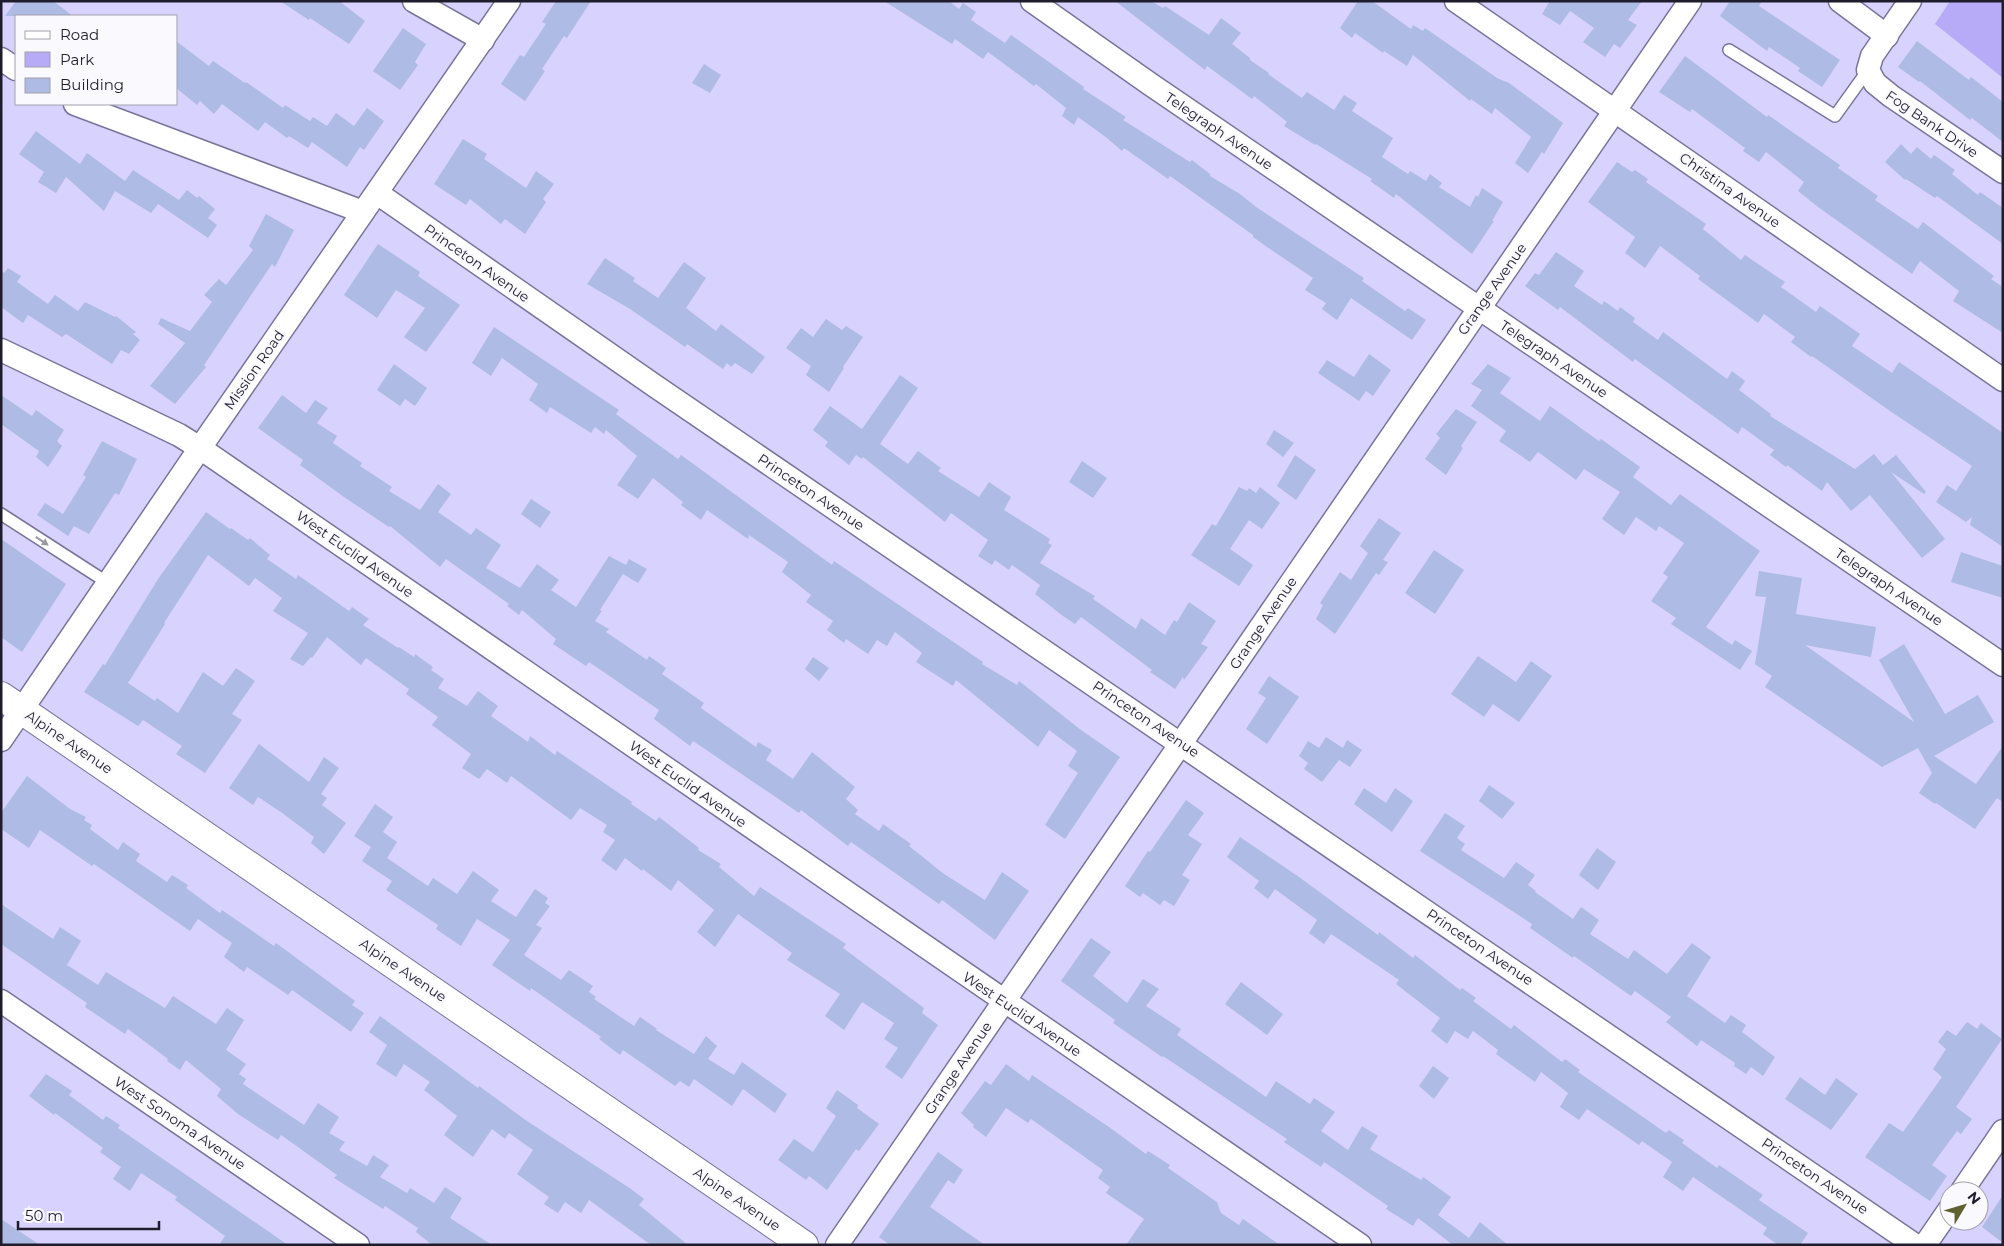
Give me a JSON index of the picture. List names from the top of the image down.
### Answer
{
  "streets": {
    "street": [
      "Fog Bank Drive",
      "Telegraph Avenue",
      "Christina Avenue",
      "Princeton Avenue",
      "Grange Avenue",
      "Mission Road",
      "West Euclid Avenue",
      "Alpine Avenue",
      "West Sonoma Avenue"
    ]
  },
  "crossings": [
    ["Telegraph Avenue", "Grange Avenue"],
    ["Christina Avenue", "Grange Avenue"],
    ["Princeton Avenue", "Grange Avenue"],
    ["Princeton Avenue", "Mission Road"],
    ["Grange Avenue", "West Euclid Avenue"],
    ["Mission Road", "West Euclid Avenue"],
    ["Mission Road", "Alpine Avenue"]
  ],
  "legend": ["Road", "Park", "Building"],
  "scale_bar": "50 m",
  "north": "top right"
}
